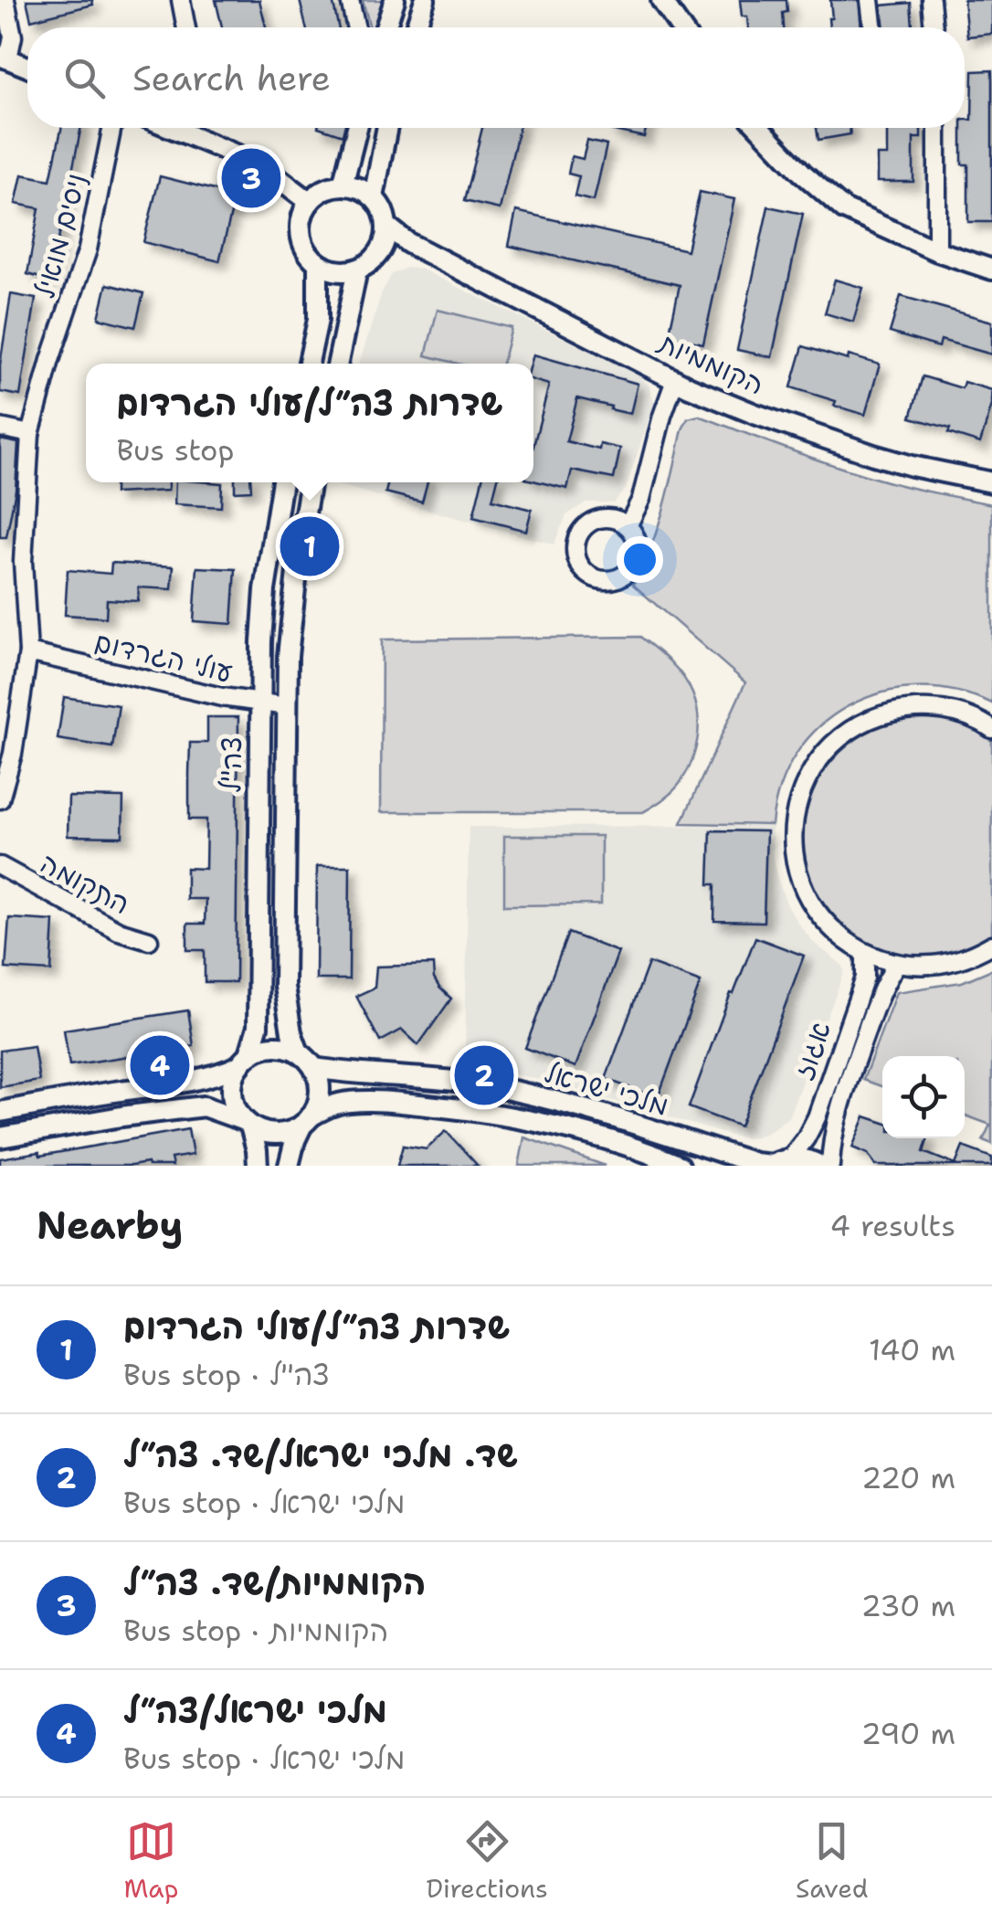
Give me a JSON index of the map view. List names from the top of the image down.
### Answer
{
  "streets": {
    "street": [
      "ניסים מואיל",
      "הקוממיות",
      "עולי הגרדום",
      "צה\"ל",
      "התקומה",
      "אגוז",
      "מלכי ישראל"
    ]
  },
  "crossings": [
    ["ניסים מואיל", "עולי הגרדום"],
    ["עולי הגרדום", "צה\"ל"],
    ["צה\"ל", "מלכי ישראל"],
    ["אגוז", "מלכי ישראל"]
  ],
  "page": {
    "search": "Search here",
    "pins": [
      "3",
      "1",
      "4",
      "2"
    ],
    "popup": ["שדרות צה״ל/עולי הגרדום", "Bus stop"],
    "heading": ["Nearby", "4 results"],
    "list": [
      {
        "mark": "1",
        "name": "שדרות צה״ל/עולי הגרדום",
        "note": "Bus stop · צה\"ל",
        "value": "140 m"
      },
      {
        "mark": "2",
        "name": "שד. מלכי ישראל/שד. צה״ל",
        "note": "Bus stop · מלכי ישראל",
        "value": "220 m"
      },
      {
        "mark": "3",
        "name": "הקוממיות/שד. צה״ל",
        "note": "Bus stop · הקוממיות",
        "value": "230 m"
      },
      {
        "mark": "4",
        "name": "מלכי ישראל/צה״ל",
        "note": "Bus stop · מלכי ישראל",
        "value": "290 m"
      }
    ],
    "nav": ["Map", "Directions", "Saved"]
  }
}
